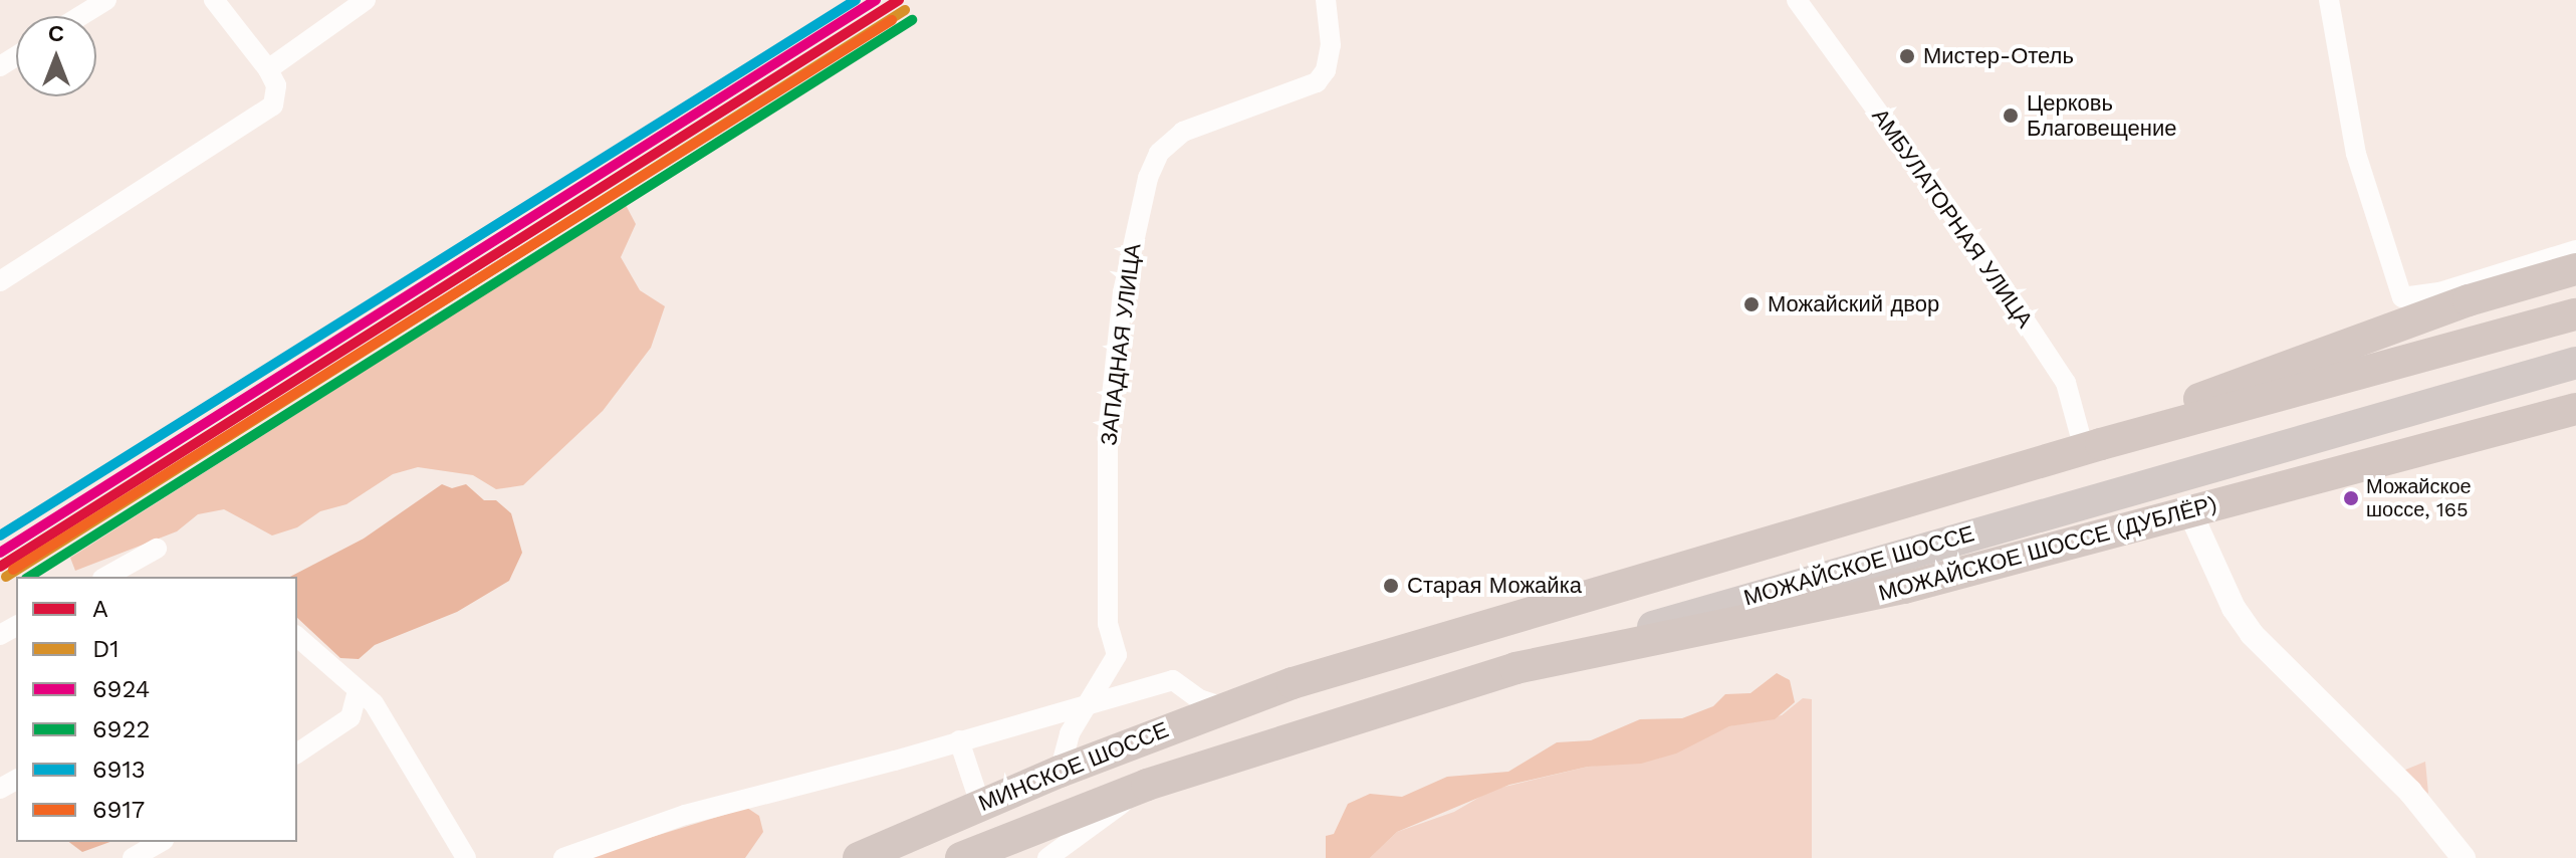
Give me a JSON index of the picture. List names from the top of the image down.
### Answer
{
  "streets": {
    "highway": ["МОЖАЙСКОЕ ШОССЕ (ДУБЛЁР)", "МОЖАЙСКОЕ ШОССЕ", "МИНСКОЕ ШОССЕ"],
    "street": ["АМБУЛАТОРНАЯ УЛИЦА", "ЗАПАДНАЯ УЛИЦА"]
  },
  "crossings": [
    ["АМБУЛАТОРНАЯ УЛИЦА", "МИНСКОЕ ШОССЕ"],
    ["МОЖАЙСКОЕ ШОССЕ (ДУБЛЁР)", "МОЖАЙСКОЕ ШОССЕ"],
    ["МОЖАЙСКОЕ ШОССЕ", "МИНСКОЕ ШОССЕ"]
  ],
  "places": [
    "Мистер-Отель",
    "Церковь Благовещение",
    "Можайский двор",
    "Можайское шоссе, 165",
    "Старая Можайка"
  ],
  "lines": [
    "transit line A",
    "transit line 6924",
    "transit line 6913",
    "transit line D1",
    "transit line 6922",
    "transit line 6917"
  ],
  "legend": [
    "A",
    "D1",
    "6924",
    "6922",
    "6913",
    "6917"
  ],
  "north": "top"
}
